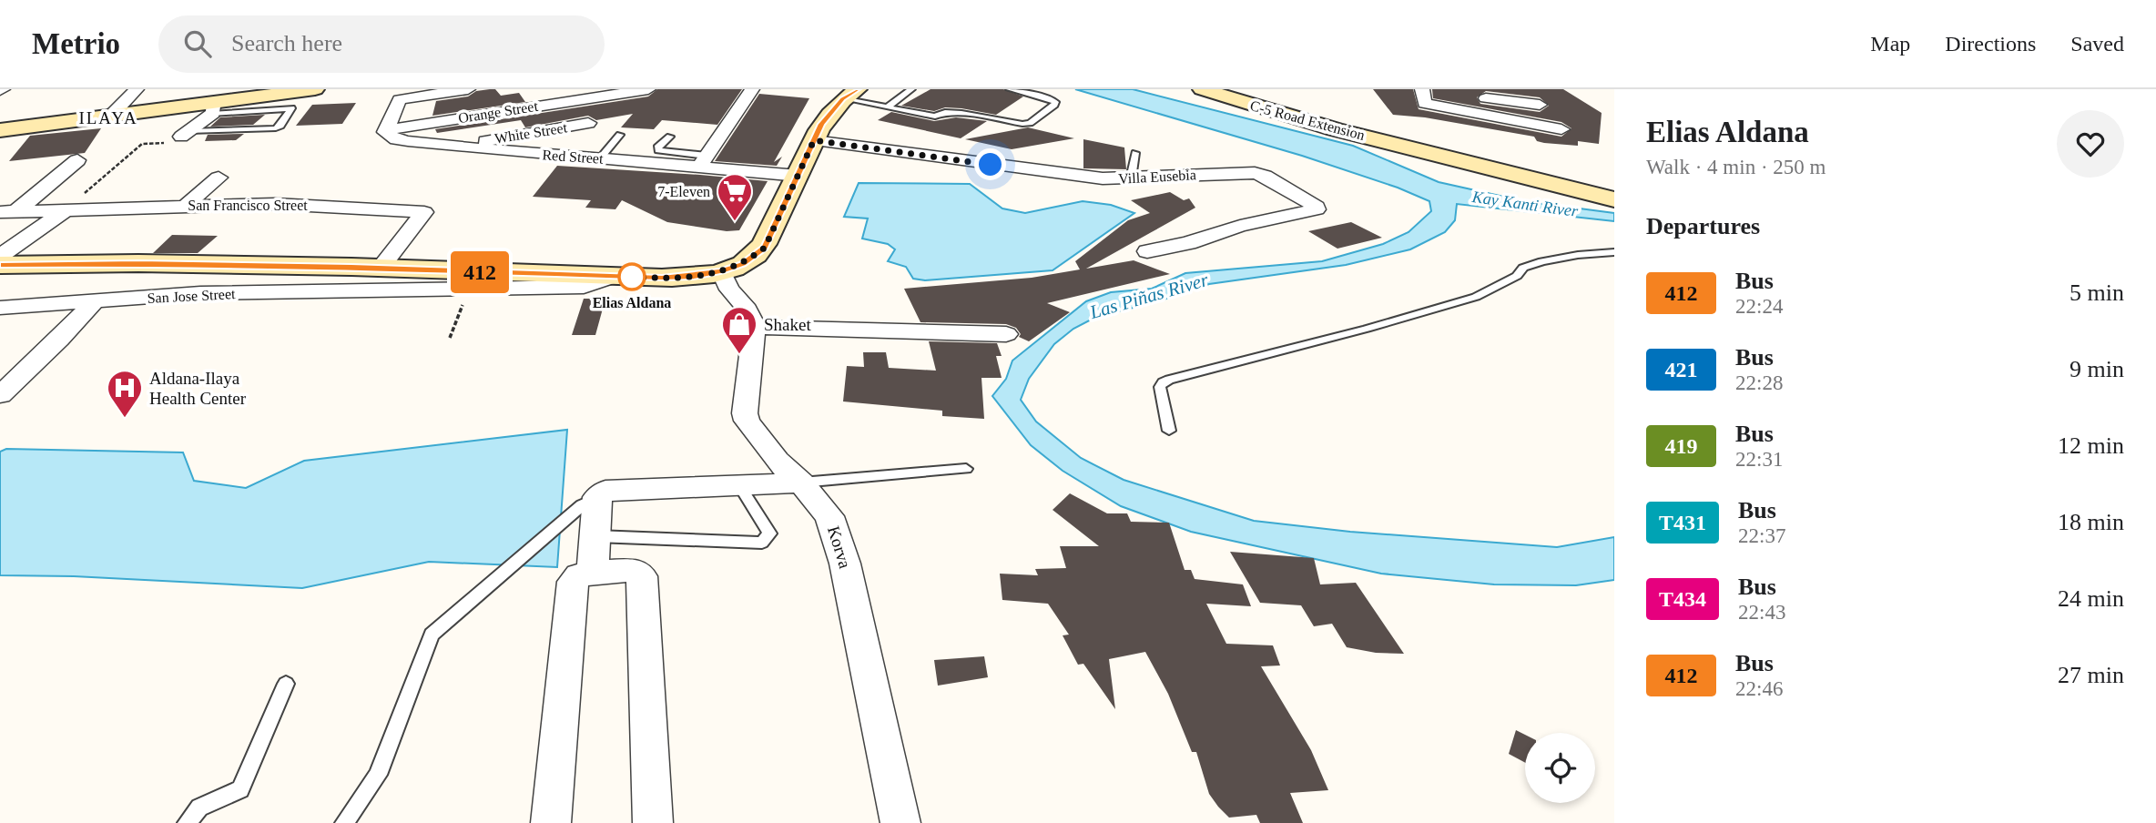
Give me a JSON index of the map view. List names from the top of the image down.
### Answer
{
  "streets": {
    "main road": ["C-5 Road Extension"],
    "street": [
      "Orange Street",
      "White Street",
      "Red Street",
      "Villa Eusebia",
      "San Francisco Street",
      "San Jose Street",
      "Korva"
    ]
  },
  "crossings": [
    ["Orange Street", "Red Street"],
    ["White Street", "Red Street"],
    ["San Francisco Street", "San Jose Street"]
  ],
  "districts": ["ILAYA"],
  "water": ["Kay Kanti River", "Las Piñas River"],
  "places": {
    "supermarket": ["7-Eleven"],
    "other": ["Elias Aldana"],
    "shop": ["Shaket"],
    "hospital": ["Aldana-Ilaya Health Center"]
  },
  "lines": ["bus line 412"],
  "page": {
    "header": "Metrio",
    "search": "Search here",
    "nav": ["Map", "Directions", "Saved"],
    "on_map": "412",
    "heading": [
      ["Elias Aldana", "Walk · 4 min · 250 m"],
      "Departures"
    ],
    "list": [
      {
        "mark": "412",
        "name": "Bus",
        "note": "22:24",
        "value": "5 min"
      },
      {
        "mark": "421",
        "name": "Bus",
        "note": "22:28",
        "value": "9 min"
      },
      {
        "mark": "419",
        "name": "Bus",
        "note": "22:31",
        "value": "12 min"
      },
      {
        "mark": "T431",
        "name": "Bus",
        "note": "22:37",
        "value": "18 min"
      },
      {
        "mark": "T434",
        "name": "Bus",
        "note": "22:43",
        "value": "24 min"
      },
      {
        "mark": "412",
        "name": "Bus",
        "note": "22:46",
        "value": "27 min"
      }
    ]
  }
}
